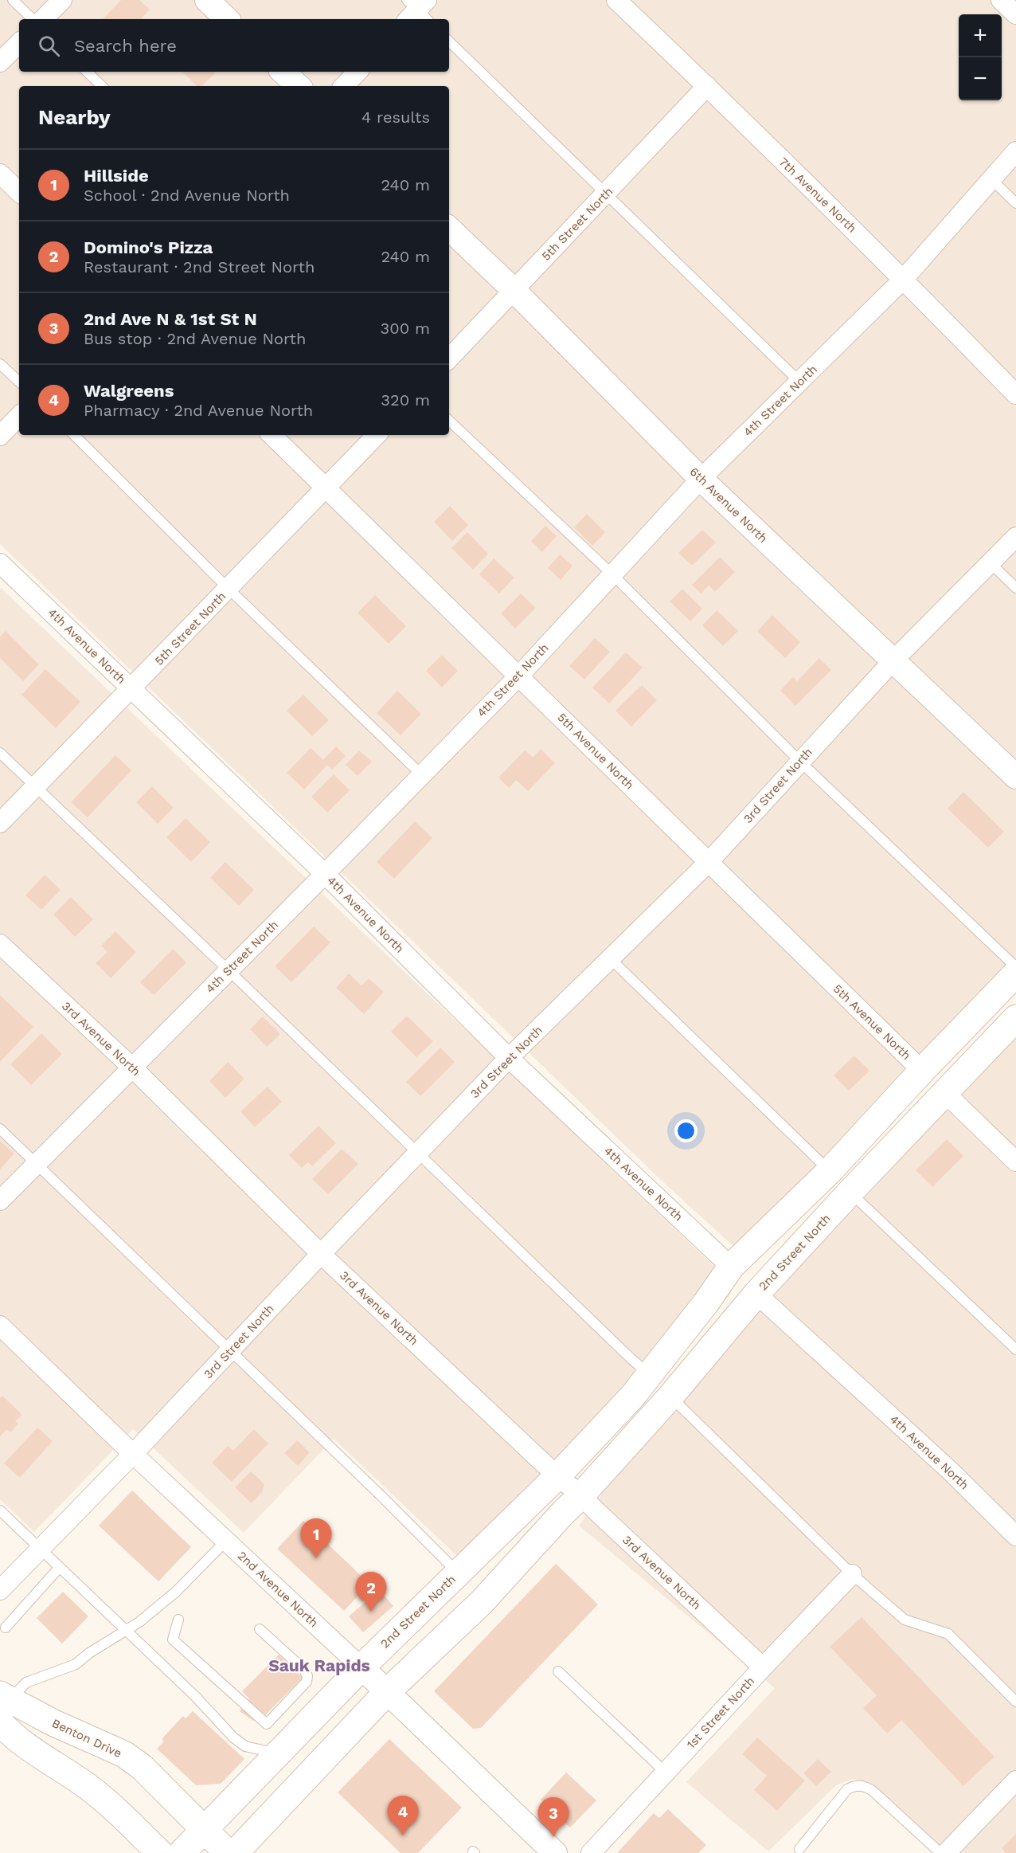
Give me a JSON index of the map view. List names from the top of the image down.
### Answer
{
  "streets": {
    "main road": ["2nd Street North", "Benton Drive"],
    "street": [
      "7th Avenue North",
      "5th Street North",
      "4th Street North",
      "6th Avenue North",
      "4th Avenue North",
      "5th Avenue North",
      "3rd Street North",
      "3rd Avenue North",
      "2nd Avenue North",
      "1st Street North"
    ]
  },
  "crossings": [
    ["7th Avenue North", "5th Street North"],
    ["7th Avenue North", "4th Street North"],
    ["5th Street North", "6th Avenue North"],
    ["5th Street North", "4th Avenue North"],
    ["5th Street North", "5th Avenue North"],
    ["4th Street North", "6th Avenue North"],
    ["4th Street North", "4th Avenue North"],
    ["4th Street North", "5th Avenue North"],
    ["4th Street North", "3rd Avenue North"],
    ["6th Avenue North", "3rd Street North"],
    ["4th Avenue North", "3rd Street North"],
    ["4th Avenue North", "2nd Street North"],
    ["5th Avenue North", "3rd Street North"],
    ["5th Avenue North", "2nd Street North"],
    ["3rd Street North", "3rd Avenue North"],
    ["3rd Street North", "2nd Avenue North"],
    ["3rd Avenue North", "2nd Street North"],
    ["3rd Avenue North", "1st Street North"],
    ["2nd Street North", "2nd Avenue North"],
    ["2nd Street North", "Benton Drive"]
  ],
  "districts": ["Sauk Rapids"],
  "page": {
    "map_buttons": ["+", "−"],
    "search": "Search here",
    "heading": ["Nearby", "4 results"],
    "list": [
      {
        "mark": "1",
        "name": "Hillside",
        "note": "School · 2nd Avenue North",
        "value": "240 m"
      },
      {
        "mark": "2",
        "name": "Domino's Pizza",
        "note": "Restaurant · 2nd Street North",
        "value": "240 m"
      },
      {
        "mark": "3",
        "name": "2nd Ave N & 1st St N",
        "note": "Bus stop · 2nd Avenue North",
        "value": "300 m"
      },
      {
        "mark": "4",
        "name": "Walgreens",
        "note": "Pharmacy · 2nd Avenue North",
        "value": "320 m"
      }
    ],
    "pins": [
      "1",
      "2",
      "4",
      "3"
    ]
  }
}
